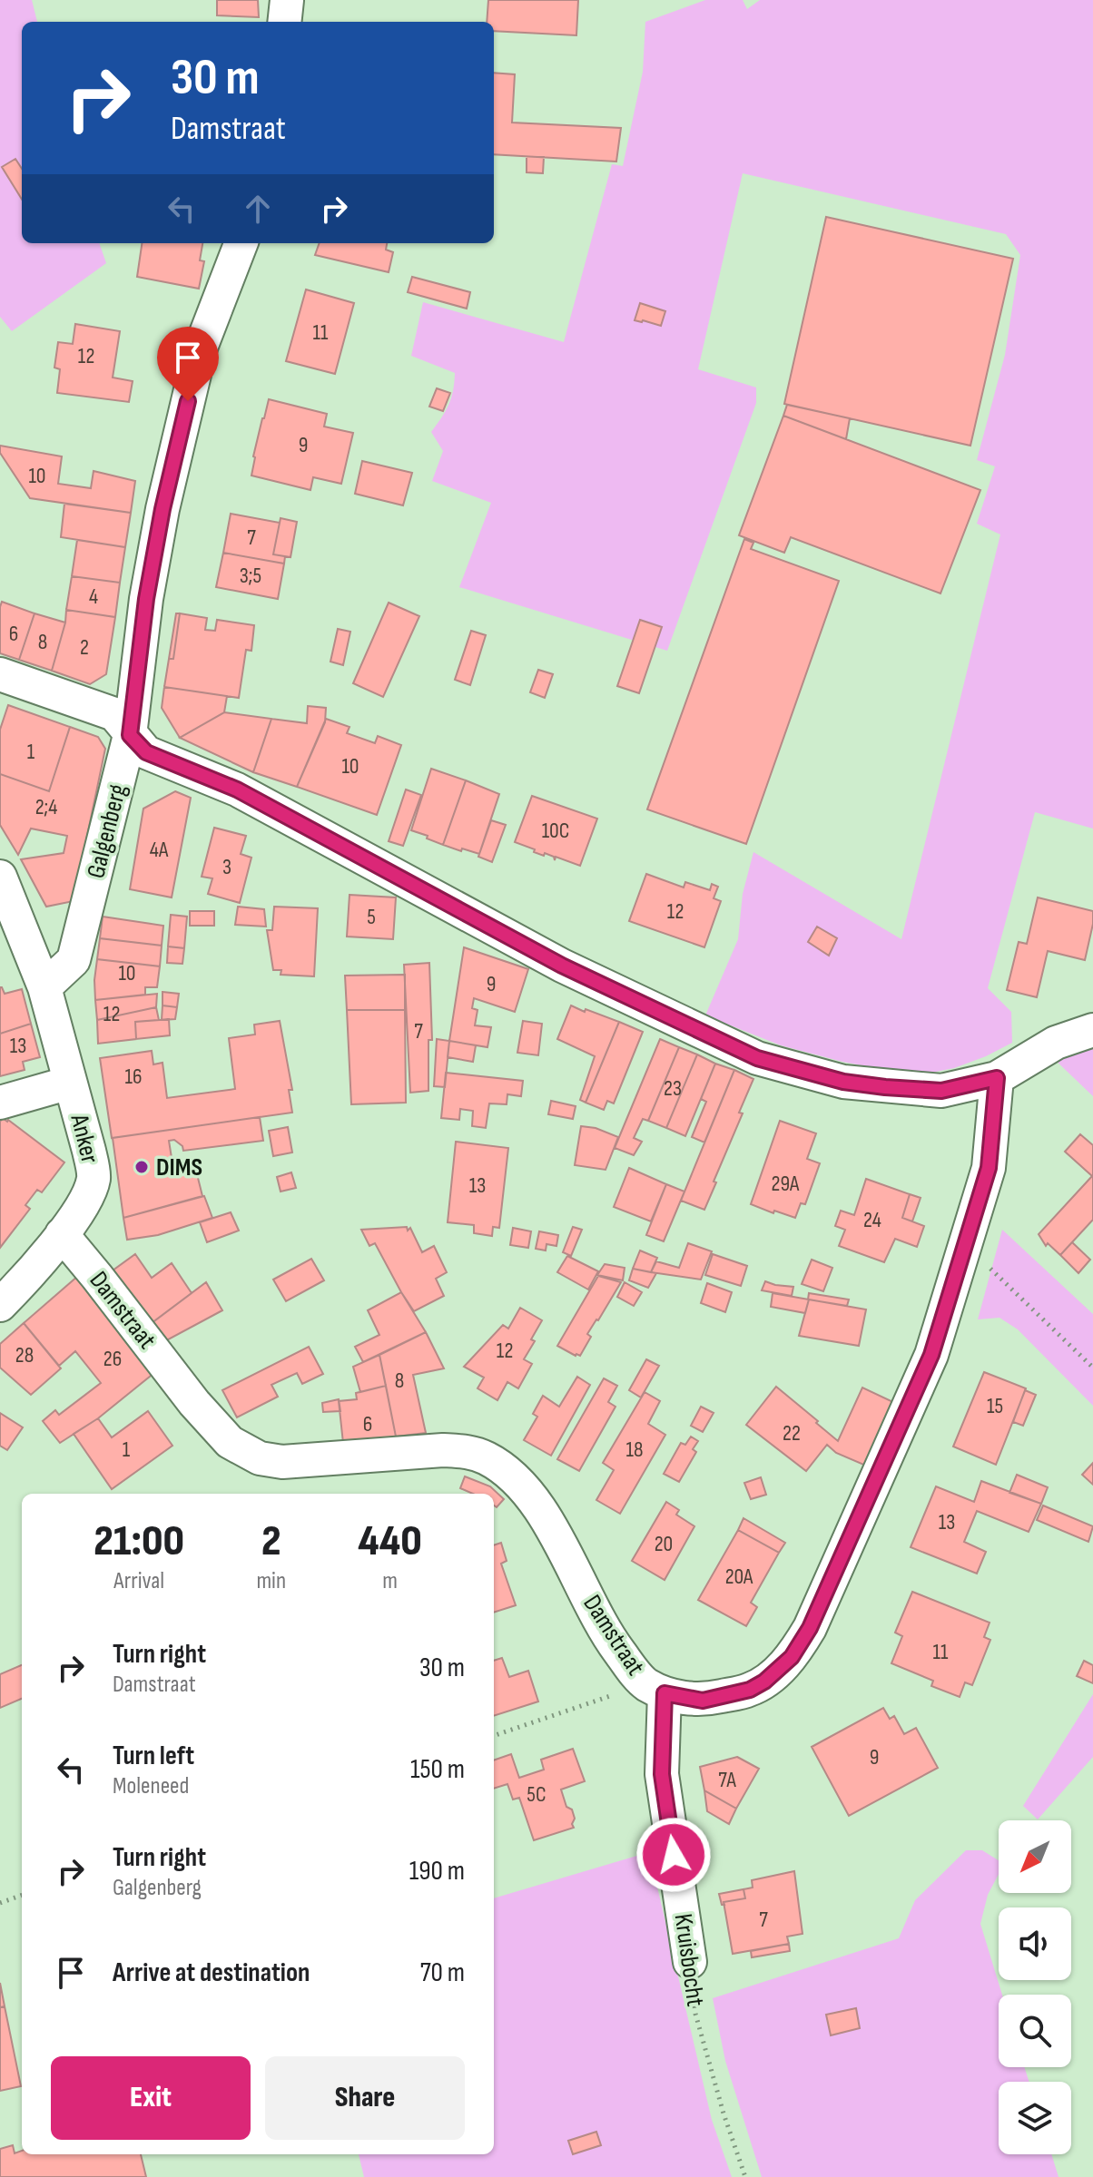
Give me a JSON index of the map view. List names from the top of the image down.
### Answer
{
  "streets": {
    "street": [
      "Galgenberg",
      "Anker",
      "Damstraat",
      "Kruisbocht"
    ]
  },
  "crossings": [
    ["Galgenberg", "Anker"],
    ["Anker", "Damstraat"],
    ["Damstraat", "Kruisbocht"]
  ],
  "places": ["DIMS"],
  "house_numbers": [
    "11",
    "12",
    "9",
    "10",
    "7",
    "3;5",
    "4",
    "6",
    "8",
    "2",
    "1",
    "10",
    "2;4",
    "10C",
    "4A",
    "3",
    "12",
    "5",
    "10",
    "9",
    "12",
    "7",
    "13",
    "16",
    "23",
    "29A",
    "13",
    "24",
    "12",
    "28",
    "26",
    "8",
    "15",
    "6",
    "22",
    "1",
    "18",
    "13",
    "20",
    "20A",
    "11",
    "9",
    "7A",
    "5C",
    "7"
  ],
  "north": "bottom left",
  "page": {
    "turn": ["30 m", "Damstraat"],
    "eta": [
      "21:00",
      "Arrival",
      "2",
      "min",
      "440",
      "m"
    ],
    "list": [
      {
        "name": "Turn right",
        "note": "Damstraat",
        "value": "30 m"
      },
      {
        "name": "Turn left",
        "note": "Moleneed",
        "value": "150 m"
      },
      {
        "name": "Turn right",
        "note": "Galgenberg",
        "value": "190 m"
      },
      {
        "name": "Arrive at destination",
        "value": "70 m"
      }
    ],
    "buttons": ["Exit", "Share"]
  }
}
